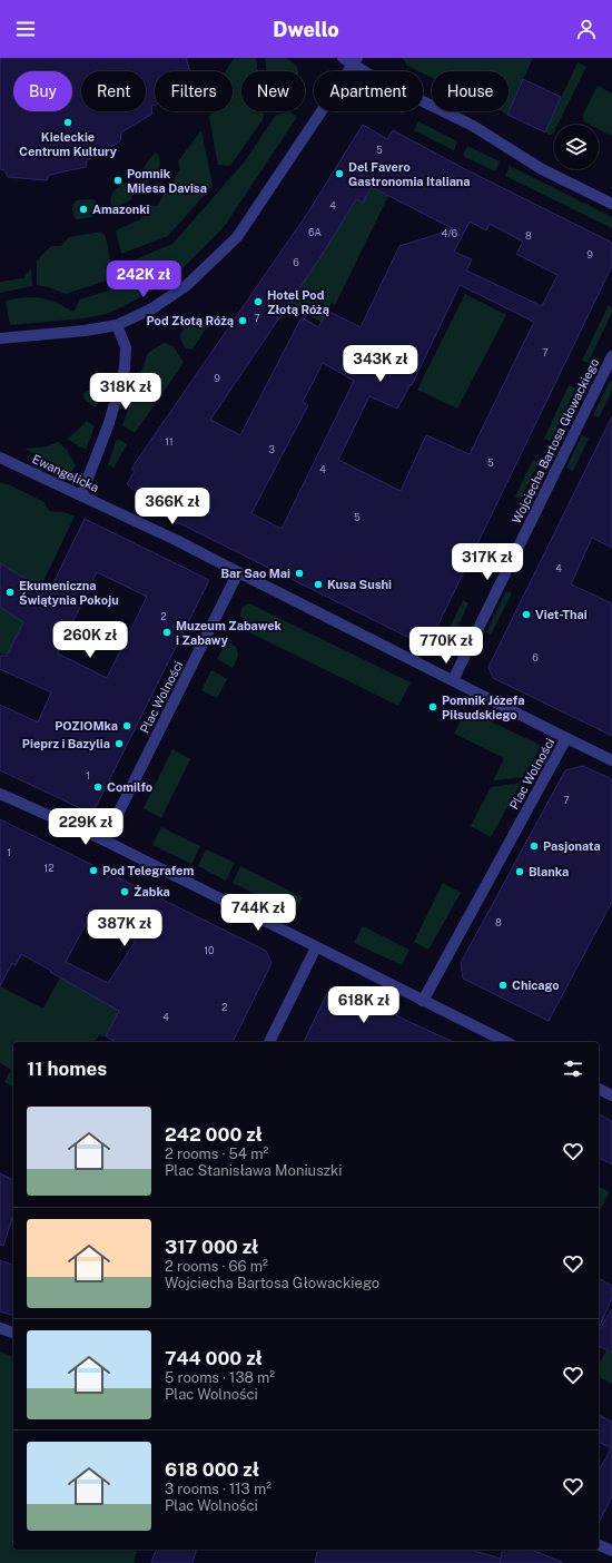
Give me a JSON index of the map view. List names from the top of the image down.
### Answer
{
  "streets": {
    "street": ["Wojciecha Bartosa Głowackiego", "Ewangelicka", "Plac Wolności"]
  },
  "crossings": [
    ["Wojciecha Bartosa Głowackiego", "Plac Wolności"],
    ["Ewangelicka", "Plac Wolności"]
  ],
  "places": [
    "Kieleckie Centrum Kultury",
    "Del Favero Gastronomia Italiana",
    "Pomnik Milesa Davisa",
    "Amazonki",
    "Hotel Pod Złotą Różą",
    "Pod Złotą Różą",
    "Bar Sao Mai",
    "Kusa Sushi",
    "Ekumeniczna Świątynia Pokoju",
    "Viet-Thai",
    "Muzeum Zabawek i Zabawy",
    "Pomnik Józefa Piłsudskiego",
    "POZIOMka",
    "Pieprz i Bazylia",
    "Comilfo",
    "Pasjonata",
    "Pod Telegrafem",
    "Blanka",
    "Żabka",
    "Chicago"
  ],
  "house_numbers": [
    "5",
    "4",
    "6A",
    "4/6",
    "8",
    "9",
    "6",
    "7",
    "7",
    "9",
    "11",
    "3",
    "5",
    "4",
    "5",
    "4",
    "2",
    "6",
    "1",
    "7",
    "1",
    "12",
    "8",
    "10",
    "2",
    "4"
  ],
  "page": {
    "header": "Dwello",
    "chip": [
      "Buy",
      "Rent",
      "Filters",
      "New",
      "Apartment",
      "House"
    ],
    "price": [
      "242K zł",
      "343K zł",
      "318K zł",
      "366K zł",
      "317K zł",
      "260K zł",
      "770K zł",
      "229K zł",
      "744K zł",
      "387K zł",
      "618K zł"
    ],
    "heading": "11 homes",
    "list": [
      {
        "name": "242 000 zł",
        "note": "2 rooms · 54 m² · Plac Stanisława Moniuszki"
      },
      {
        "name": "317 000 zł",
        "note": "2 rooms · 66 m² · Wojciecha Bartosa Głowackiego"
      },
      {
        "name": "744 000 zł",
        "note": "5 rooms · 138 m² · Plac Wolności"
      },
      {
        "name": "618 000 zł",
        "note": "3 rooms · 113 m² · Plac Wolności"
      }
    ]
  }
}
